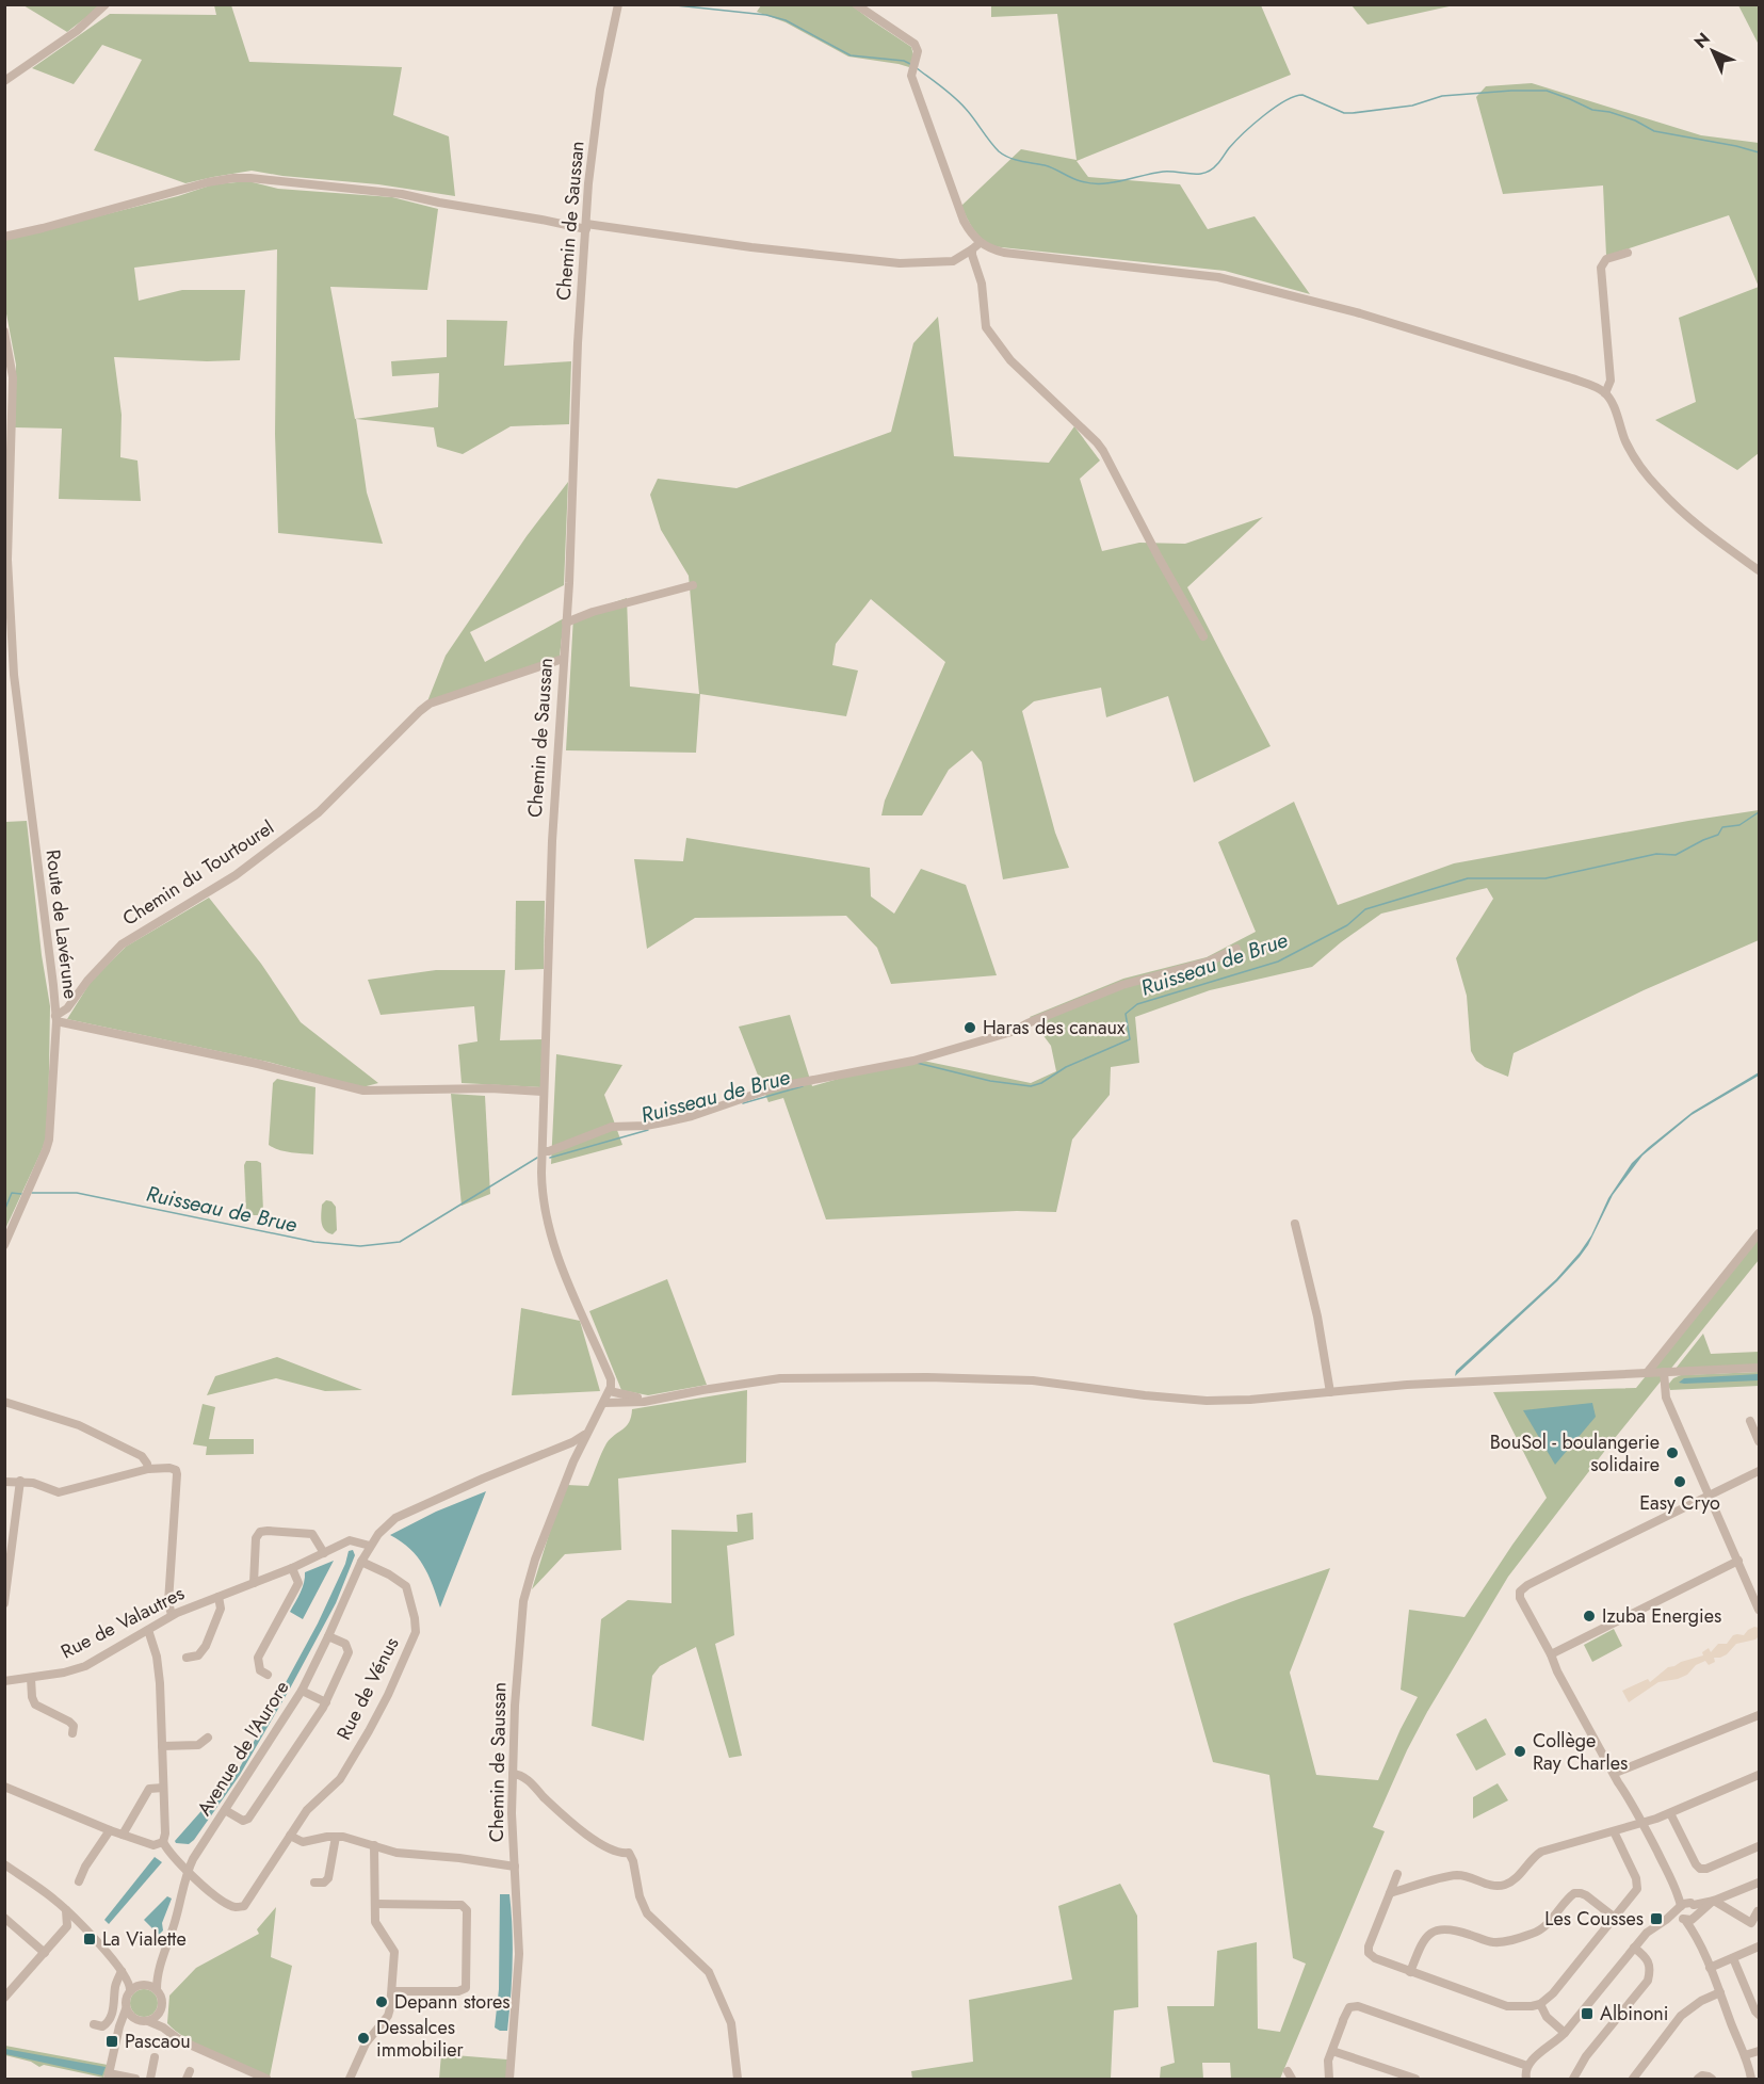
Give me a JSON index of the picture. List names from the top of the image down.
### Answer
{
  "streets": {
    "street": [
      "Chemin de Saussan",
      "Chemin du Tourtourel",
      "Route de Lavérune",
      "Rue de Valautres",
      "Rue de Vénus",
      "Avenue de l'Aurore"
    ]
  },
  "crossings": [
    ["Chemin de Saussan", "Chemin du Tourtourel"],
    ["Chemin de Saussan", "Avenue de l'Aurore"],
    ["Chemin du Tourtourel", "Route de Lavérune"],
    ["Rue de Valautres", "Avenue de l'Aurore"],
    ["Rue de Vénus", "Avenue de l'Aurore"]
  ],
  "water": ["Ruisseau de Brue"],
  "places": {
    "other": [
      "Haras des canaux",
      "BouSol - boulangerie solidaire",
      "Easy Cryo",
      "Izuba Energies",
      "Collège Ray Charles",
      "Depann stores",
      "Dessalces immobilier"
    ],
    "transit": [
      "Les Cousses",
      "La Vialette",
      "Albinoni",
      "Pascaou"
    ]
  },
  "north": "top left"
}
